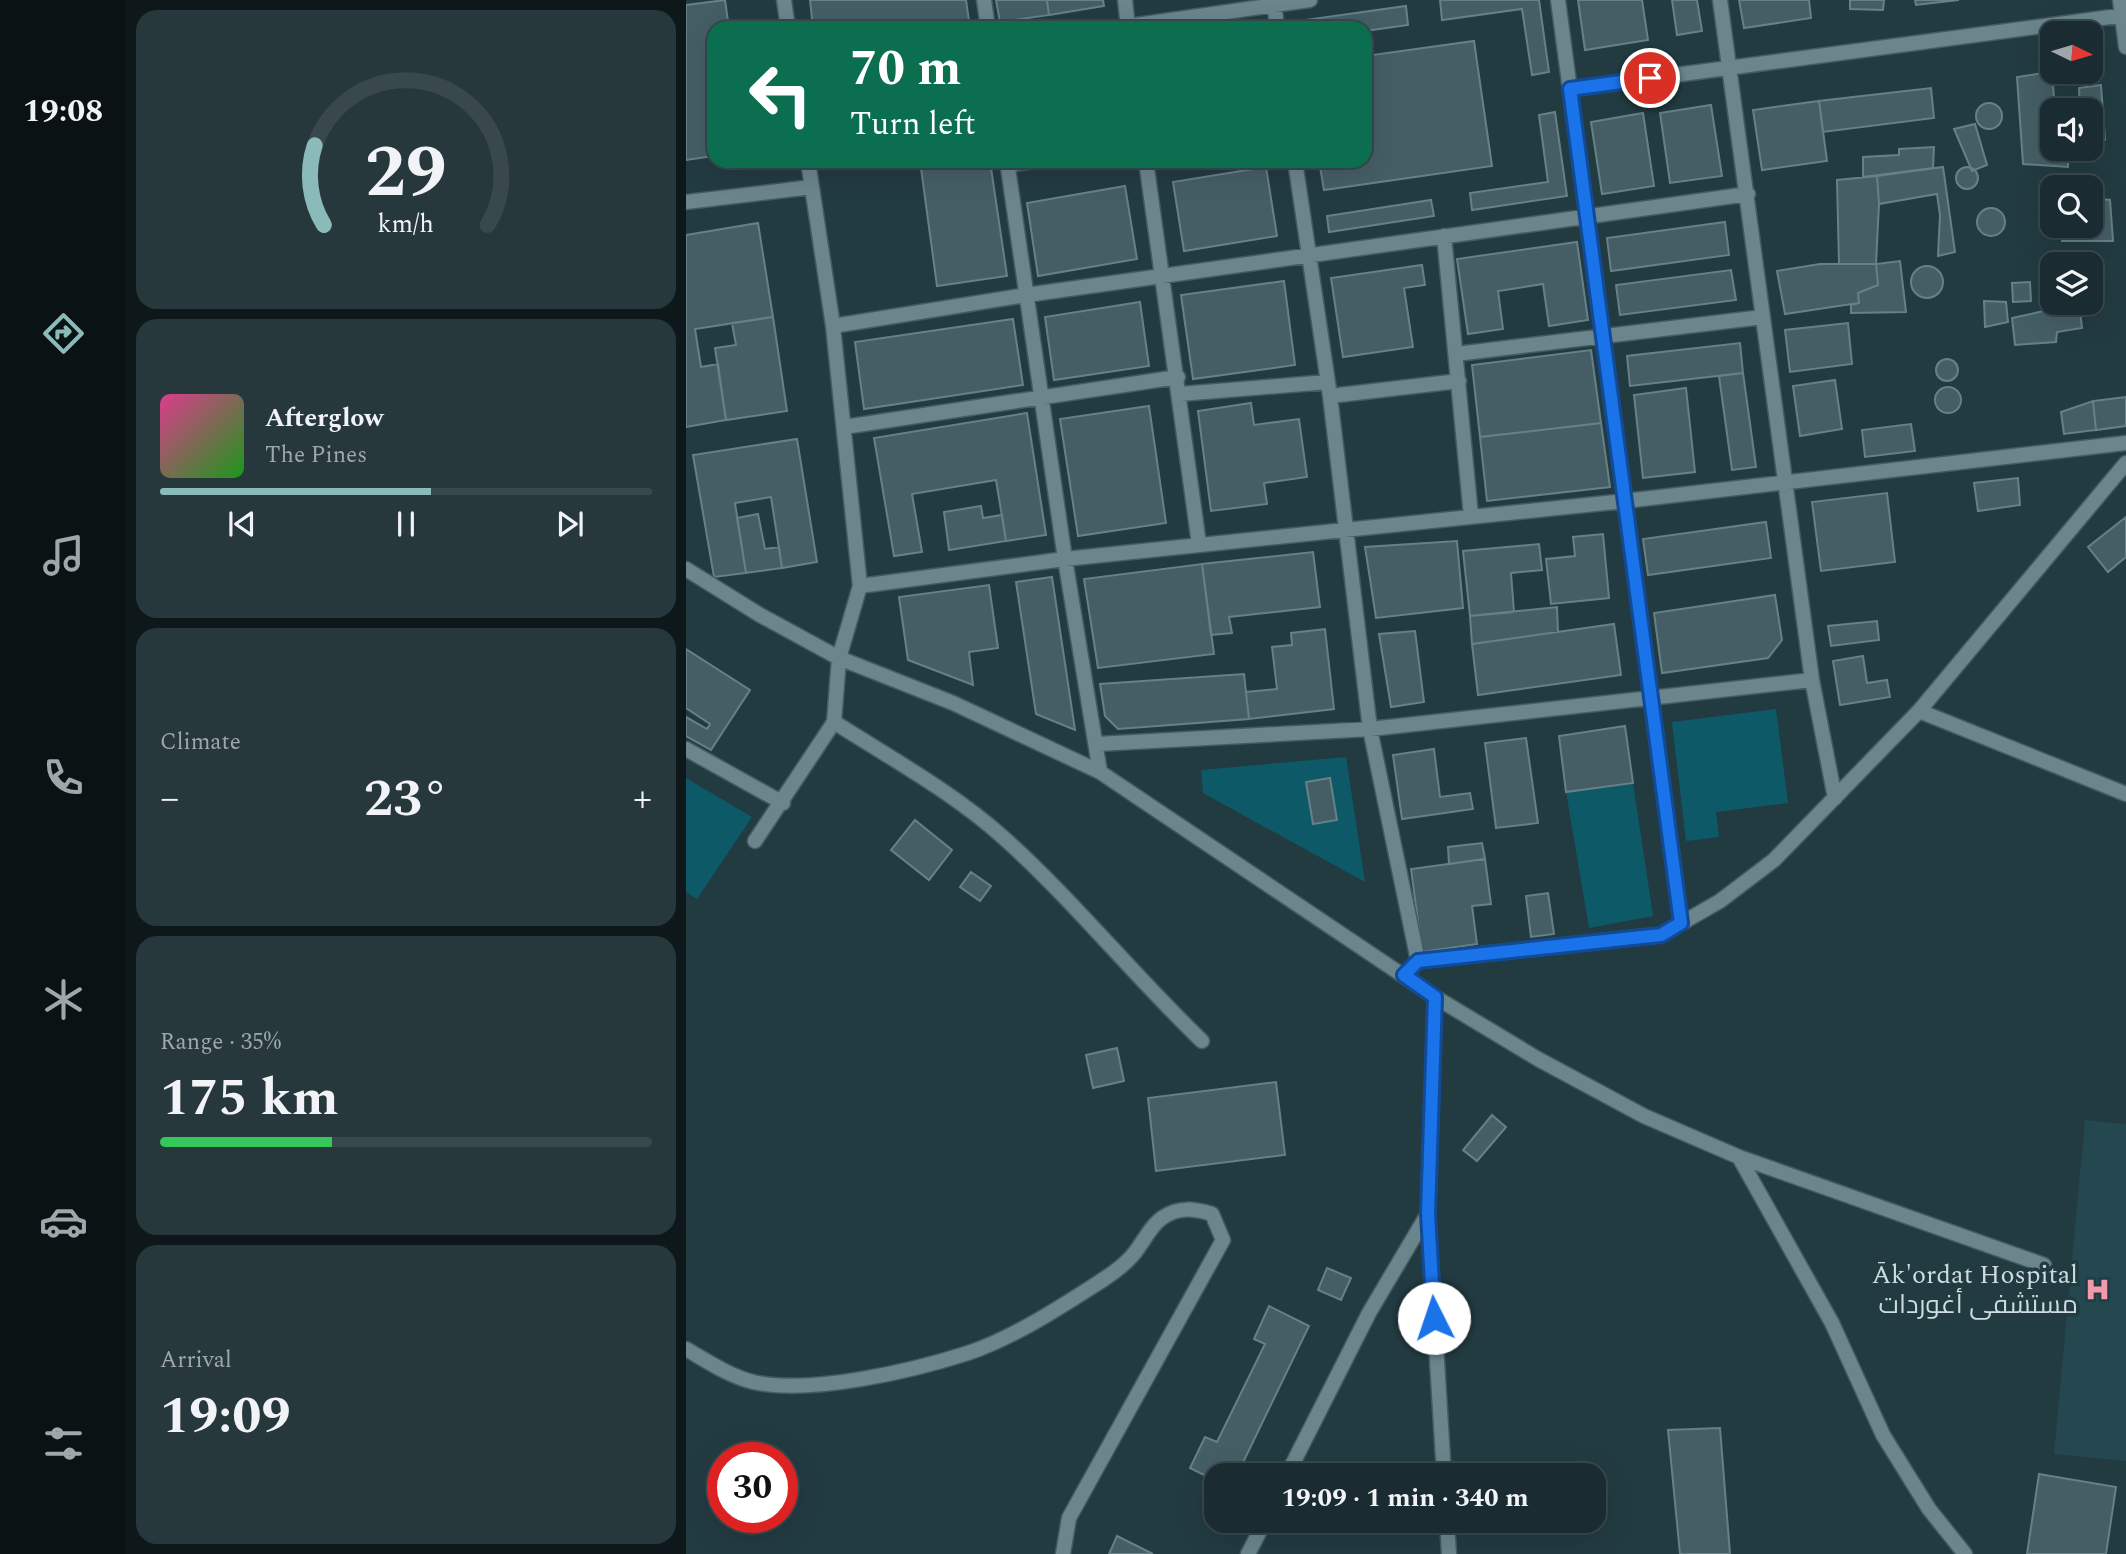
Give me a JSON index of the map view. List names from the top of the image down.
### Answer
{
  "places": {
    "hospital": ["Āk'ordat Hospital مستشفى أغوردات"]
  },
  "north": "right",
  "page": {
    "tabs": "19:08",
    "turn": ["70 m", "Turn left"],
    "song": ["Afterglow", "The Pines"],
    "tile": [
      "Climate",
      ["Range · 35%", "175 km"],
      ["Arrival", "19:09"]
    ],
    "heat": ["−", "23°", "+"],
    "limit": "30",
    "trip": "19:09 · 1 min · 340 m",
    "gauge": ["29", "km/h"]
  }
}
